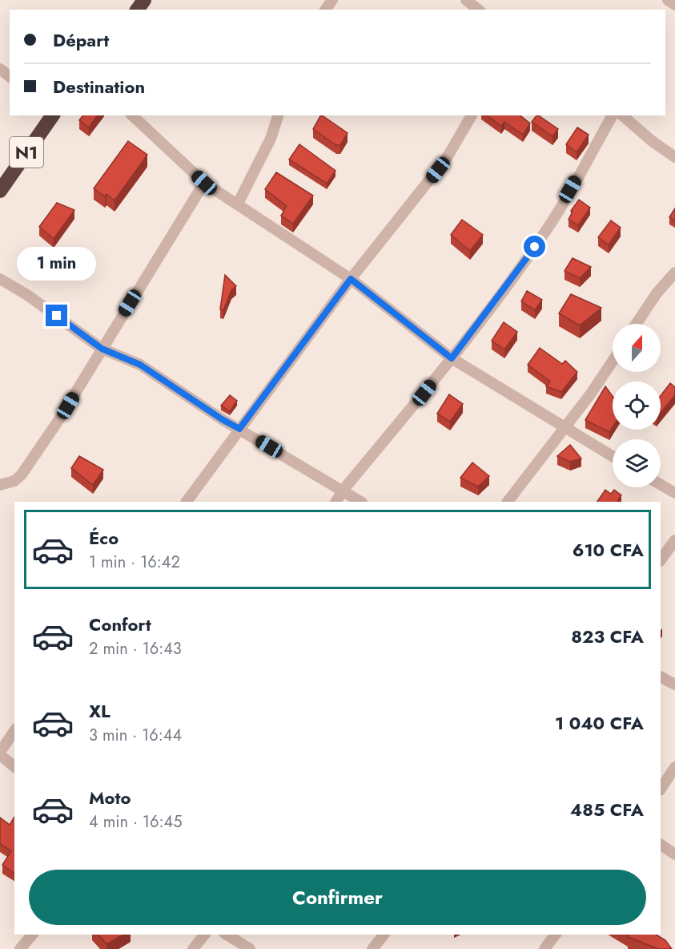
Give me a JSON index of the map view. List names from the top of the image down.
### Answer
{
  "streets": {
    "highway": ["N1"]
  },
  "north": "top",
  "page": {
    "banner": ["Départ", "Destination"],
    "bubble": "1 min",
    "list": [
      {
        "name": "Éco",
        "note": "1 min · 16:42",
        "value": "610 CFA"
      },
      {
        "name": "Confort",
        "note": "2 min · 16:43",
        "value": "823 CFA"
      },
      {
        "name": "XL",
        "note": "3 min · 16:44",
        "value": "1 040 CFA"
      },
      {
        "name": "Moto",
        "note": "4 min · 16:45",
        "value": "485 CFA"
      }
    ],
    "buttons": "Confirmer"
  }
}
